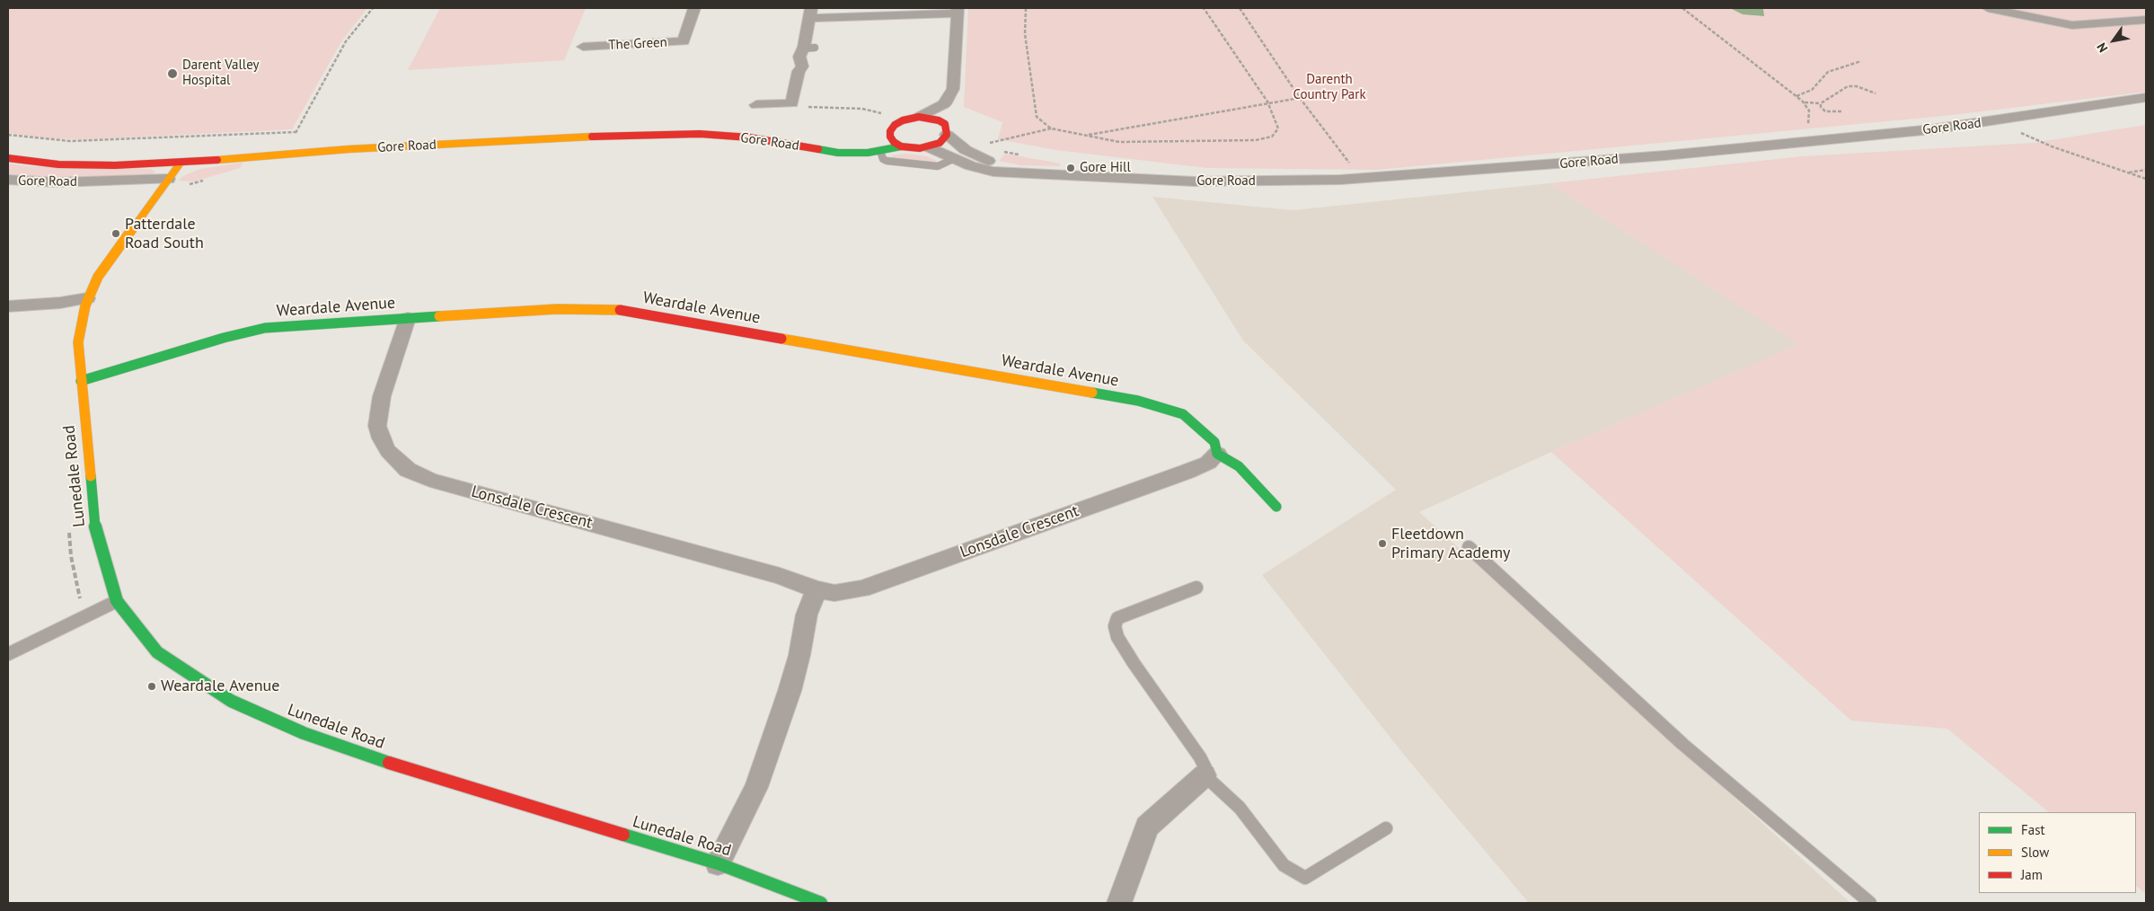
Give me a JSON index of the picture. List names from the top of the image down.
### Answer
{
  "streets": {
    "street": [
      "The Green",
      "Gore Road",
      "Weardale Avenue",
      "Lunedale Road",
      "Lonsdale Crescent"
    ]
  },
  "crossings": [
    ["Gore Road", "Lunedale Road"],
    ["Weardale Avenue", "Lunedale Road"],
    ["Weardale Avenue", "Lonsdale Crescent"]
  ],
  "parks": ["Darenth Country Park"],
  "places": [
    "Darent Valley Hospital",
    "Gore Hill",
    "Patterdale Road South",
    "Fleetdown Primary Academy",
    "Weardale Avenue"
  ],
  "legend": ["Fast", "Slow", "Jam"],
  "north": "bottom left"
}
